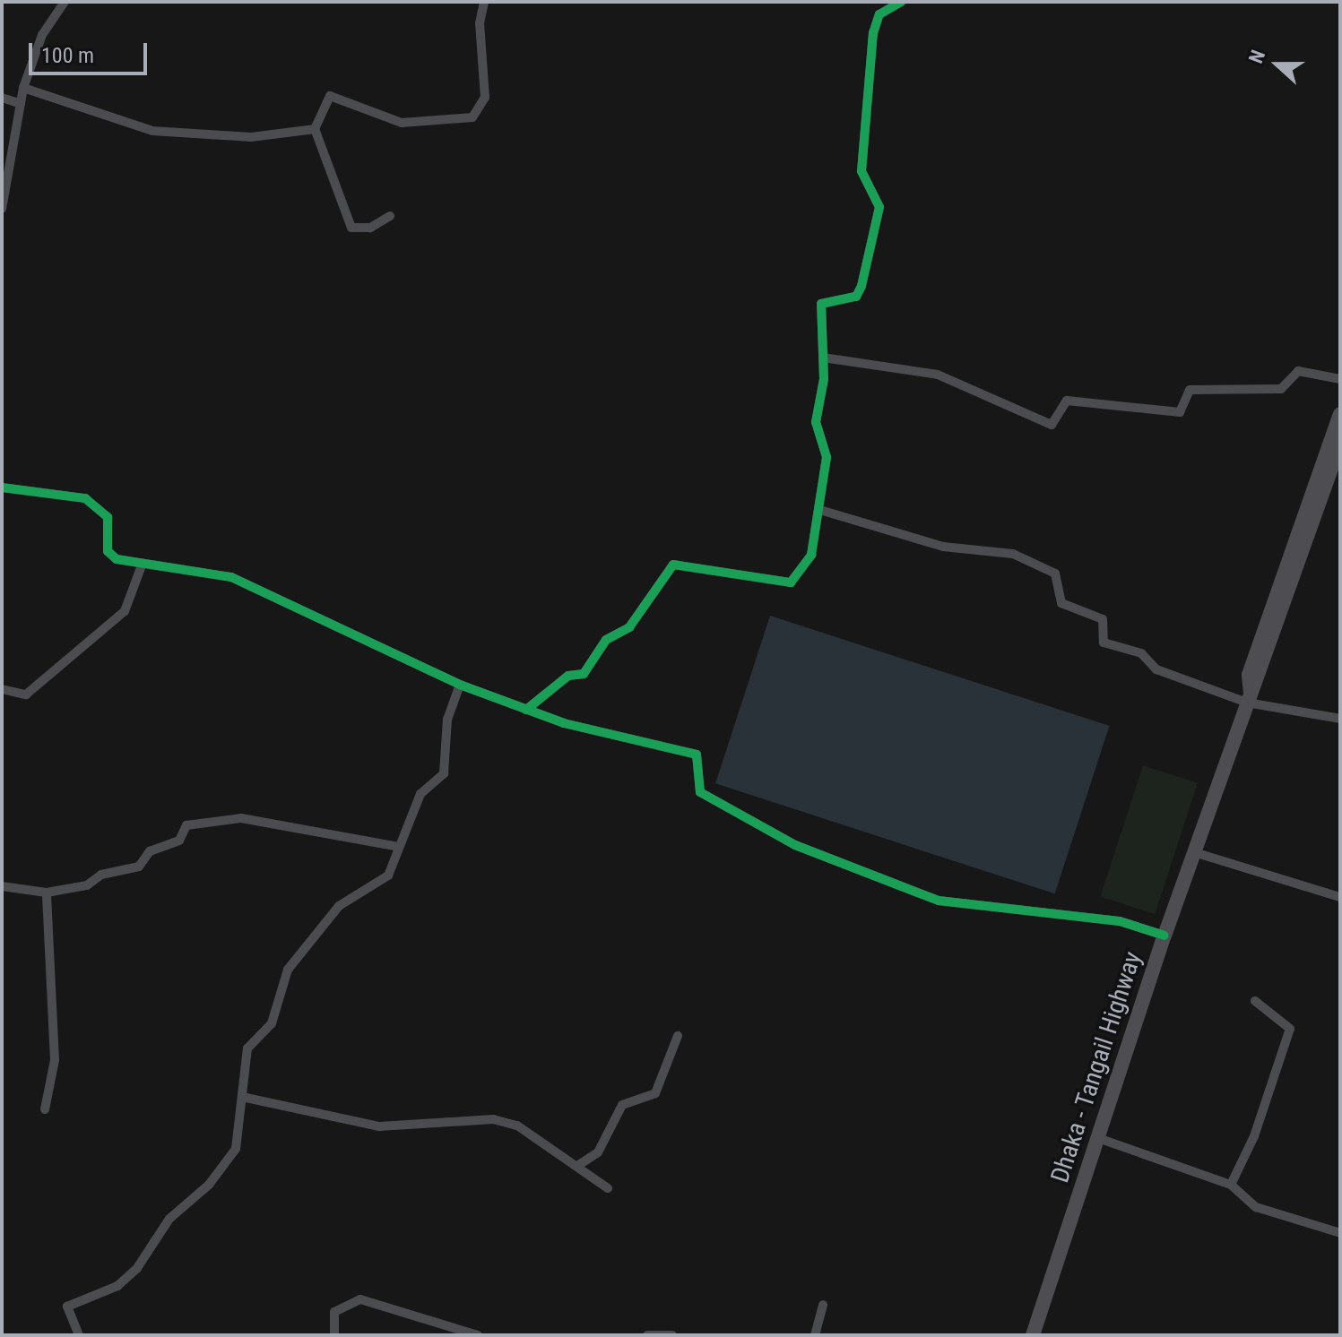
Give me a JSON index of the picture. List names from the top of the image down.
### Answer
{
  "streets": {
    "highway": ["Dhaka - Tangail Highway"]
  },
  "scale_bar": "100 m",
  "north": "left"
}
